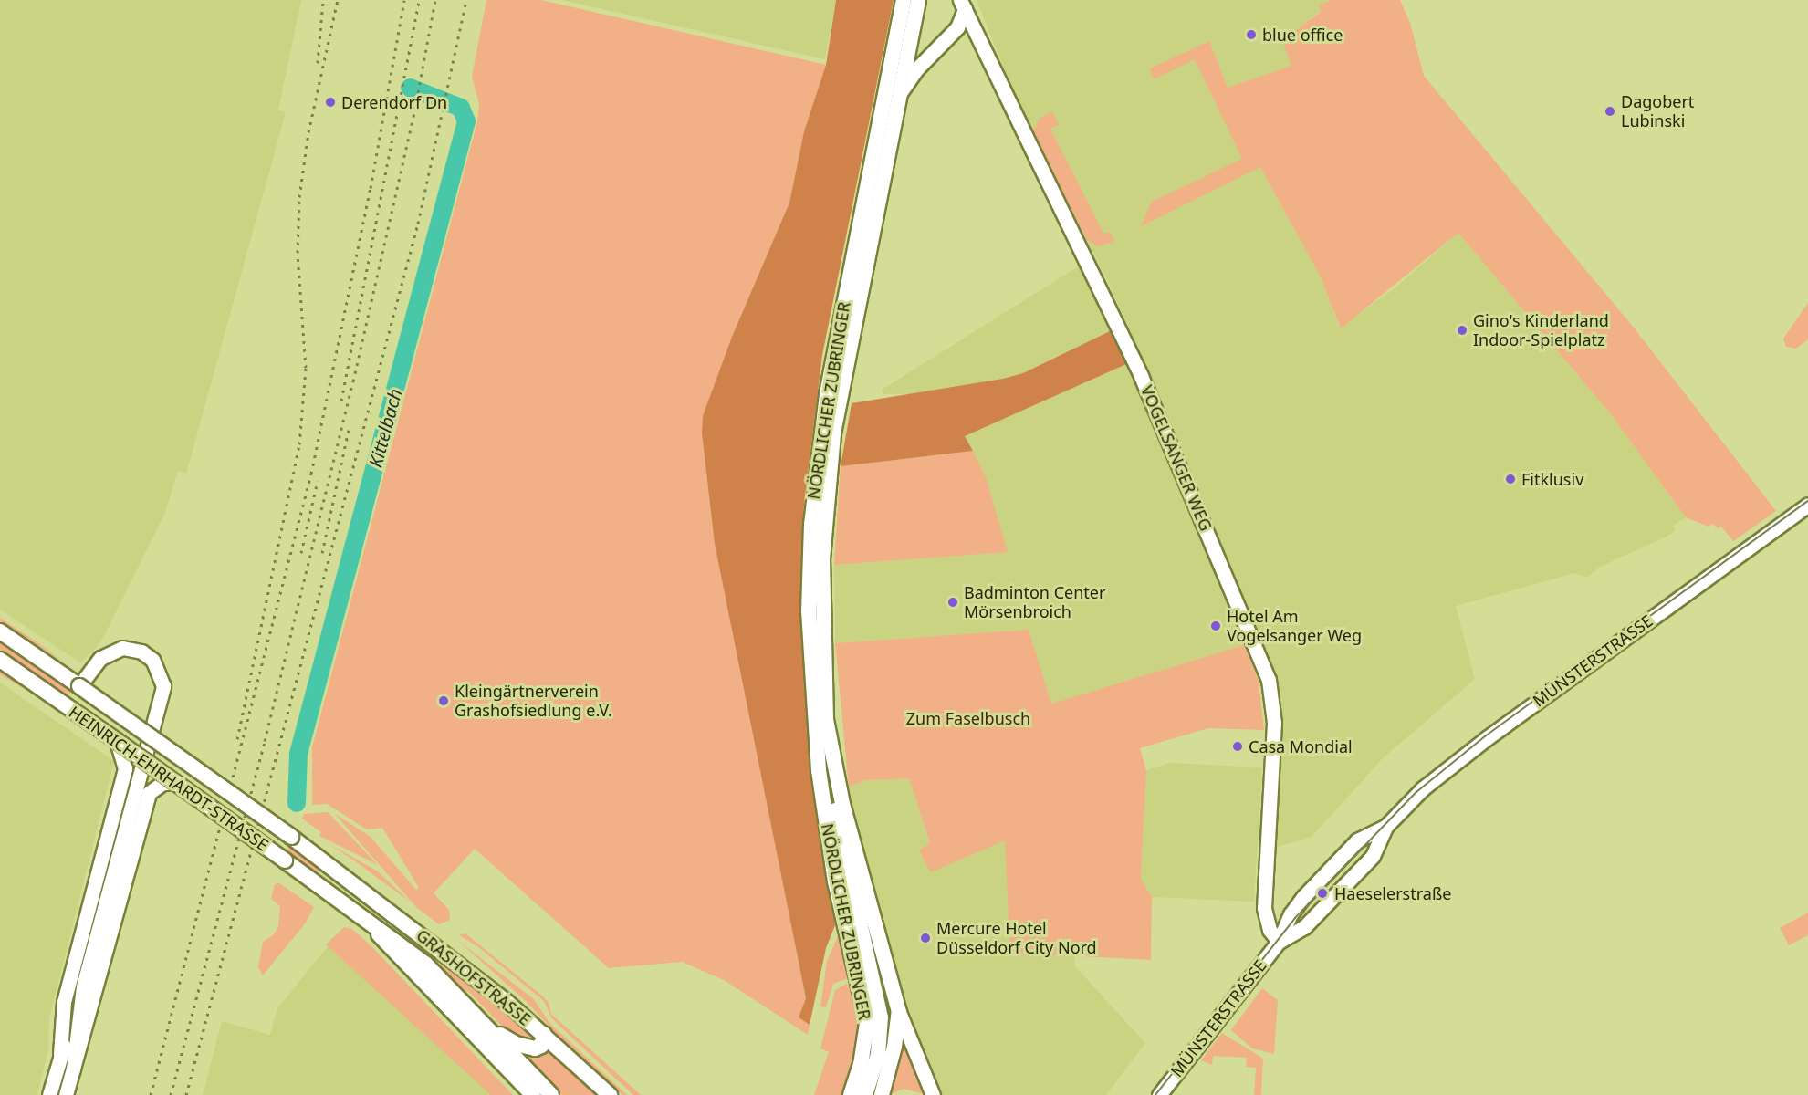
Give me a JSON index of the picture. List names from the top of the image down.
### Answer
{
  "streets": {
    "main road": ["NÖRDLICHER ZUBRINGER", "HEINRICH-EHRHARDT-STRASSE", "GRASHOFSTRASSE"],
    "street": ["VOGELSANGER WEG", "MÜNSTERSTRASSE"]
  },
  "crossings": [
    ["VOGELSANGER WEG", "MÜNSTERSTRASSE"],
    ["HEINRICH-EHRHARDT-STRASSE", "GRASHOFSTRASSE"]
  ],
  "water": ["Kittelbach"],
  "parks": ["Zum Faselbusch"],
  "places": [
    "blue office",
    "Derendorf Dn",
    "Dagobert Lubinski",
    "Gino's Kinderland Indoor-Spielplatz",
    "Fitklusiv",
    "Badminton Center Mörsenbroich",
    "Hotel Am Vogelsanger Weg",
    "Kleingärtnerverein Grashofsiedlung e.V.",
    "Casa Mondial",
    "Haeselerstraße",
    "Mercure Hotel Düsseldorf City Nord"
  ]
}
